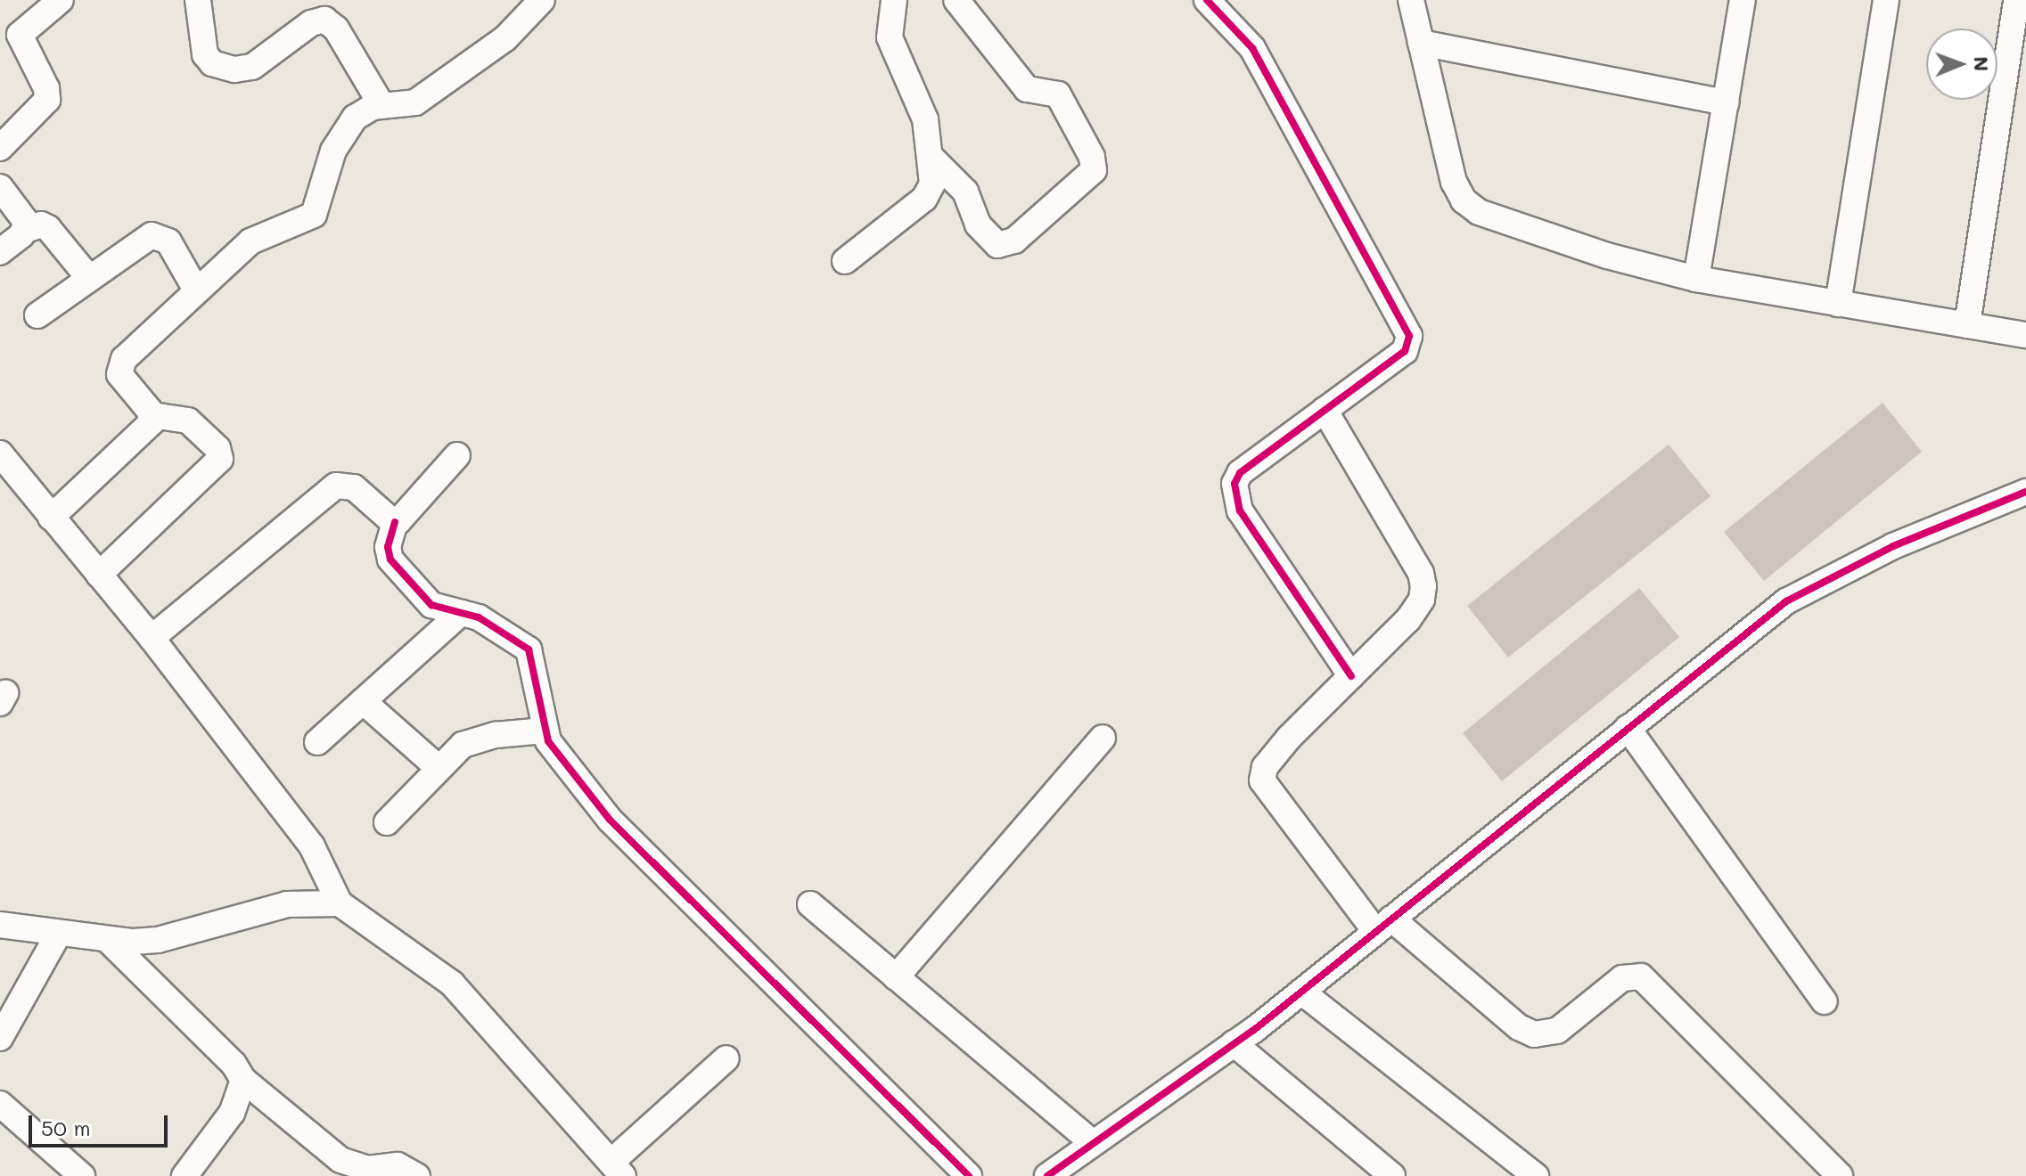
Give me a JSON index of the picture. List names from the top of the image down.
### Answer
{
  "scale_bar": "50 m",
  "north": "right"
}
